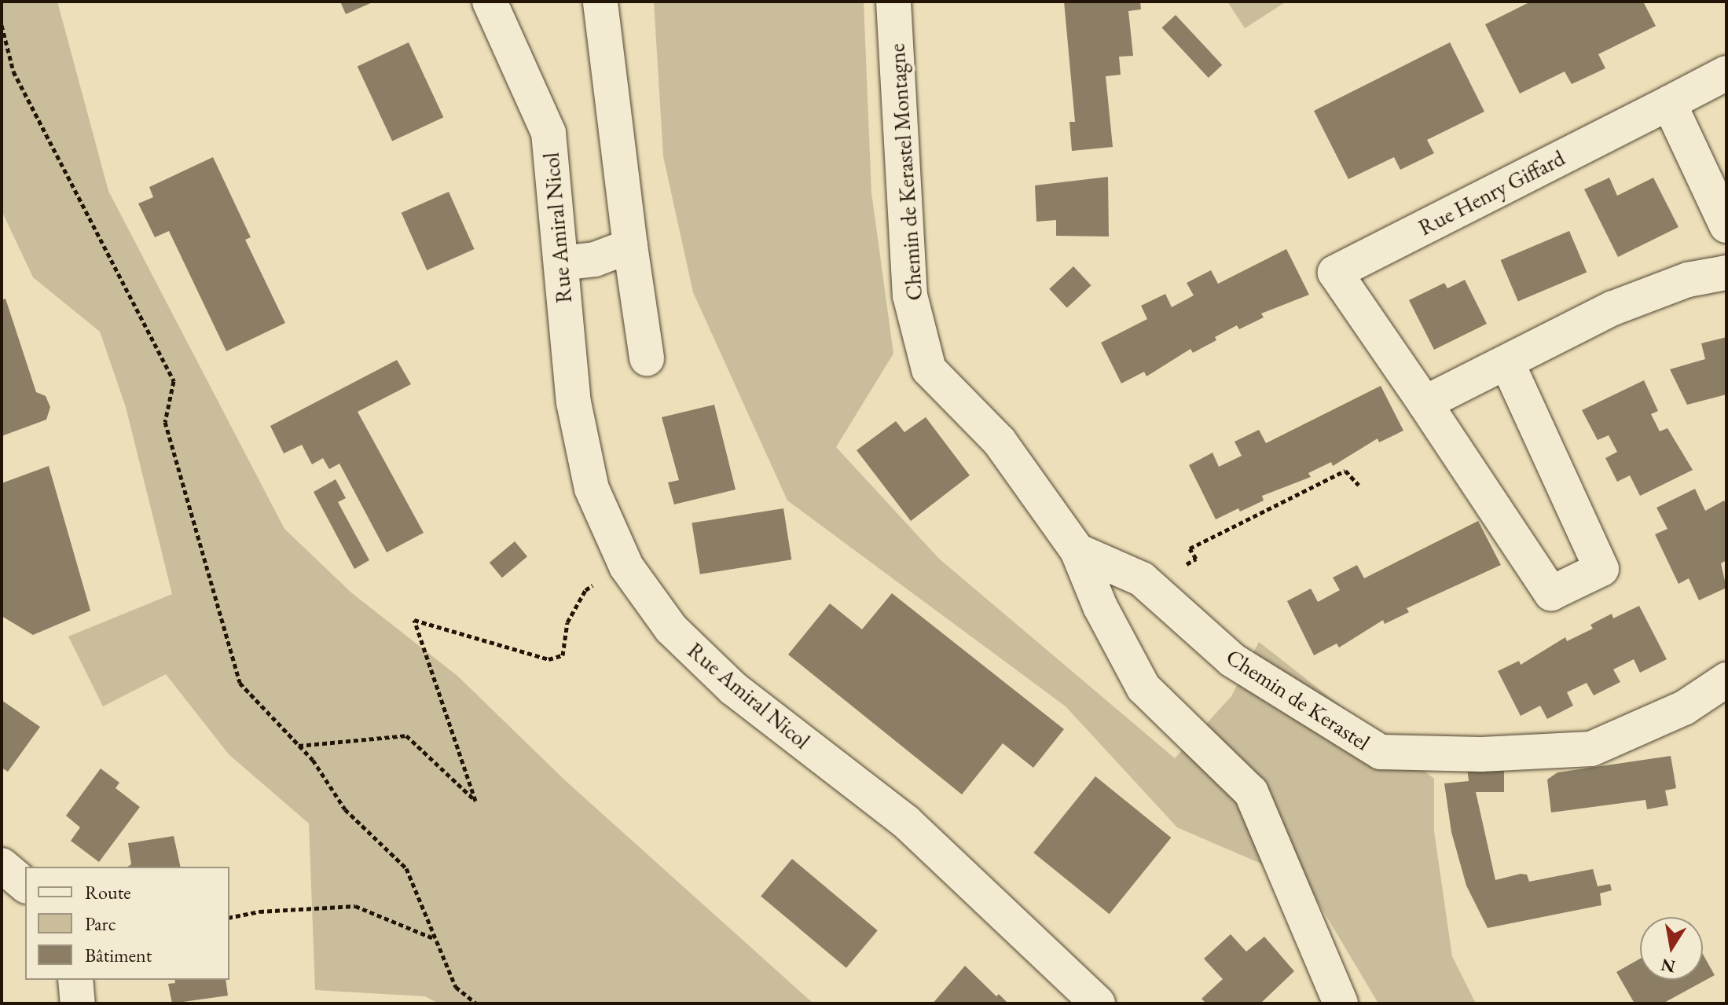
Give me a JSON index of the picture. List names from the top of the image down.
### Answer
{
  "streets": {
    "street": [
      "Chemin de Kerastel Montagne",
      "Rue Henry Giffard",
      "Rue Amiral Nicol",
      "Chemin de Kerastel"
    ]
  },
  "crossings": [
    ["Chemin de Kerastel Montagne", "Chemin de Kerastel"]
  ],
  "legend": ["Route", "Parc", "Bâtiment"],
  "north": "bottom"
}
